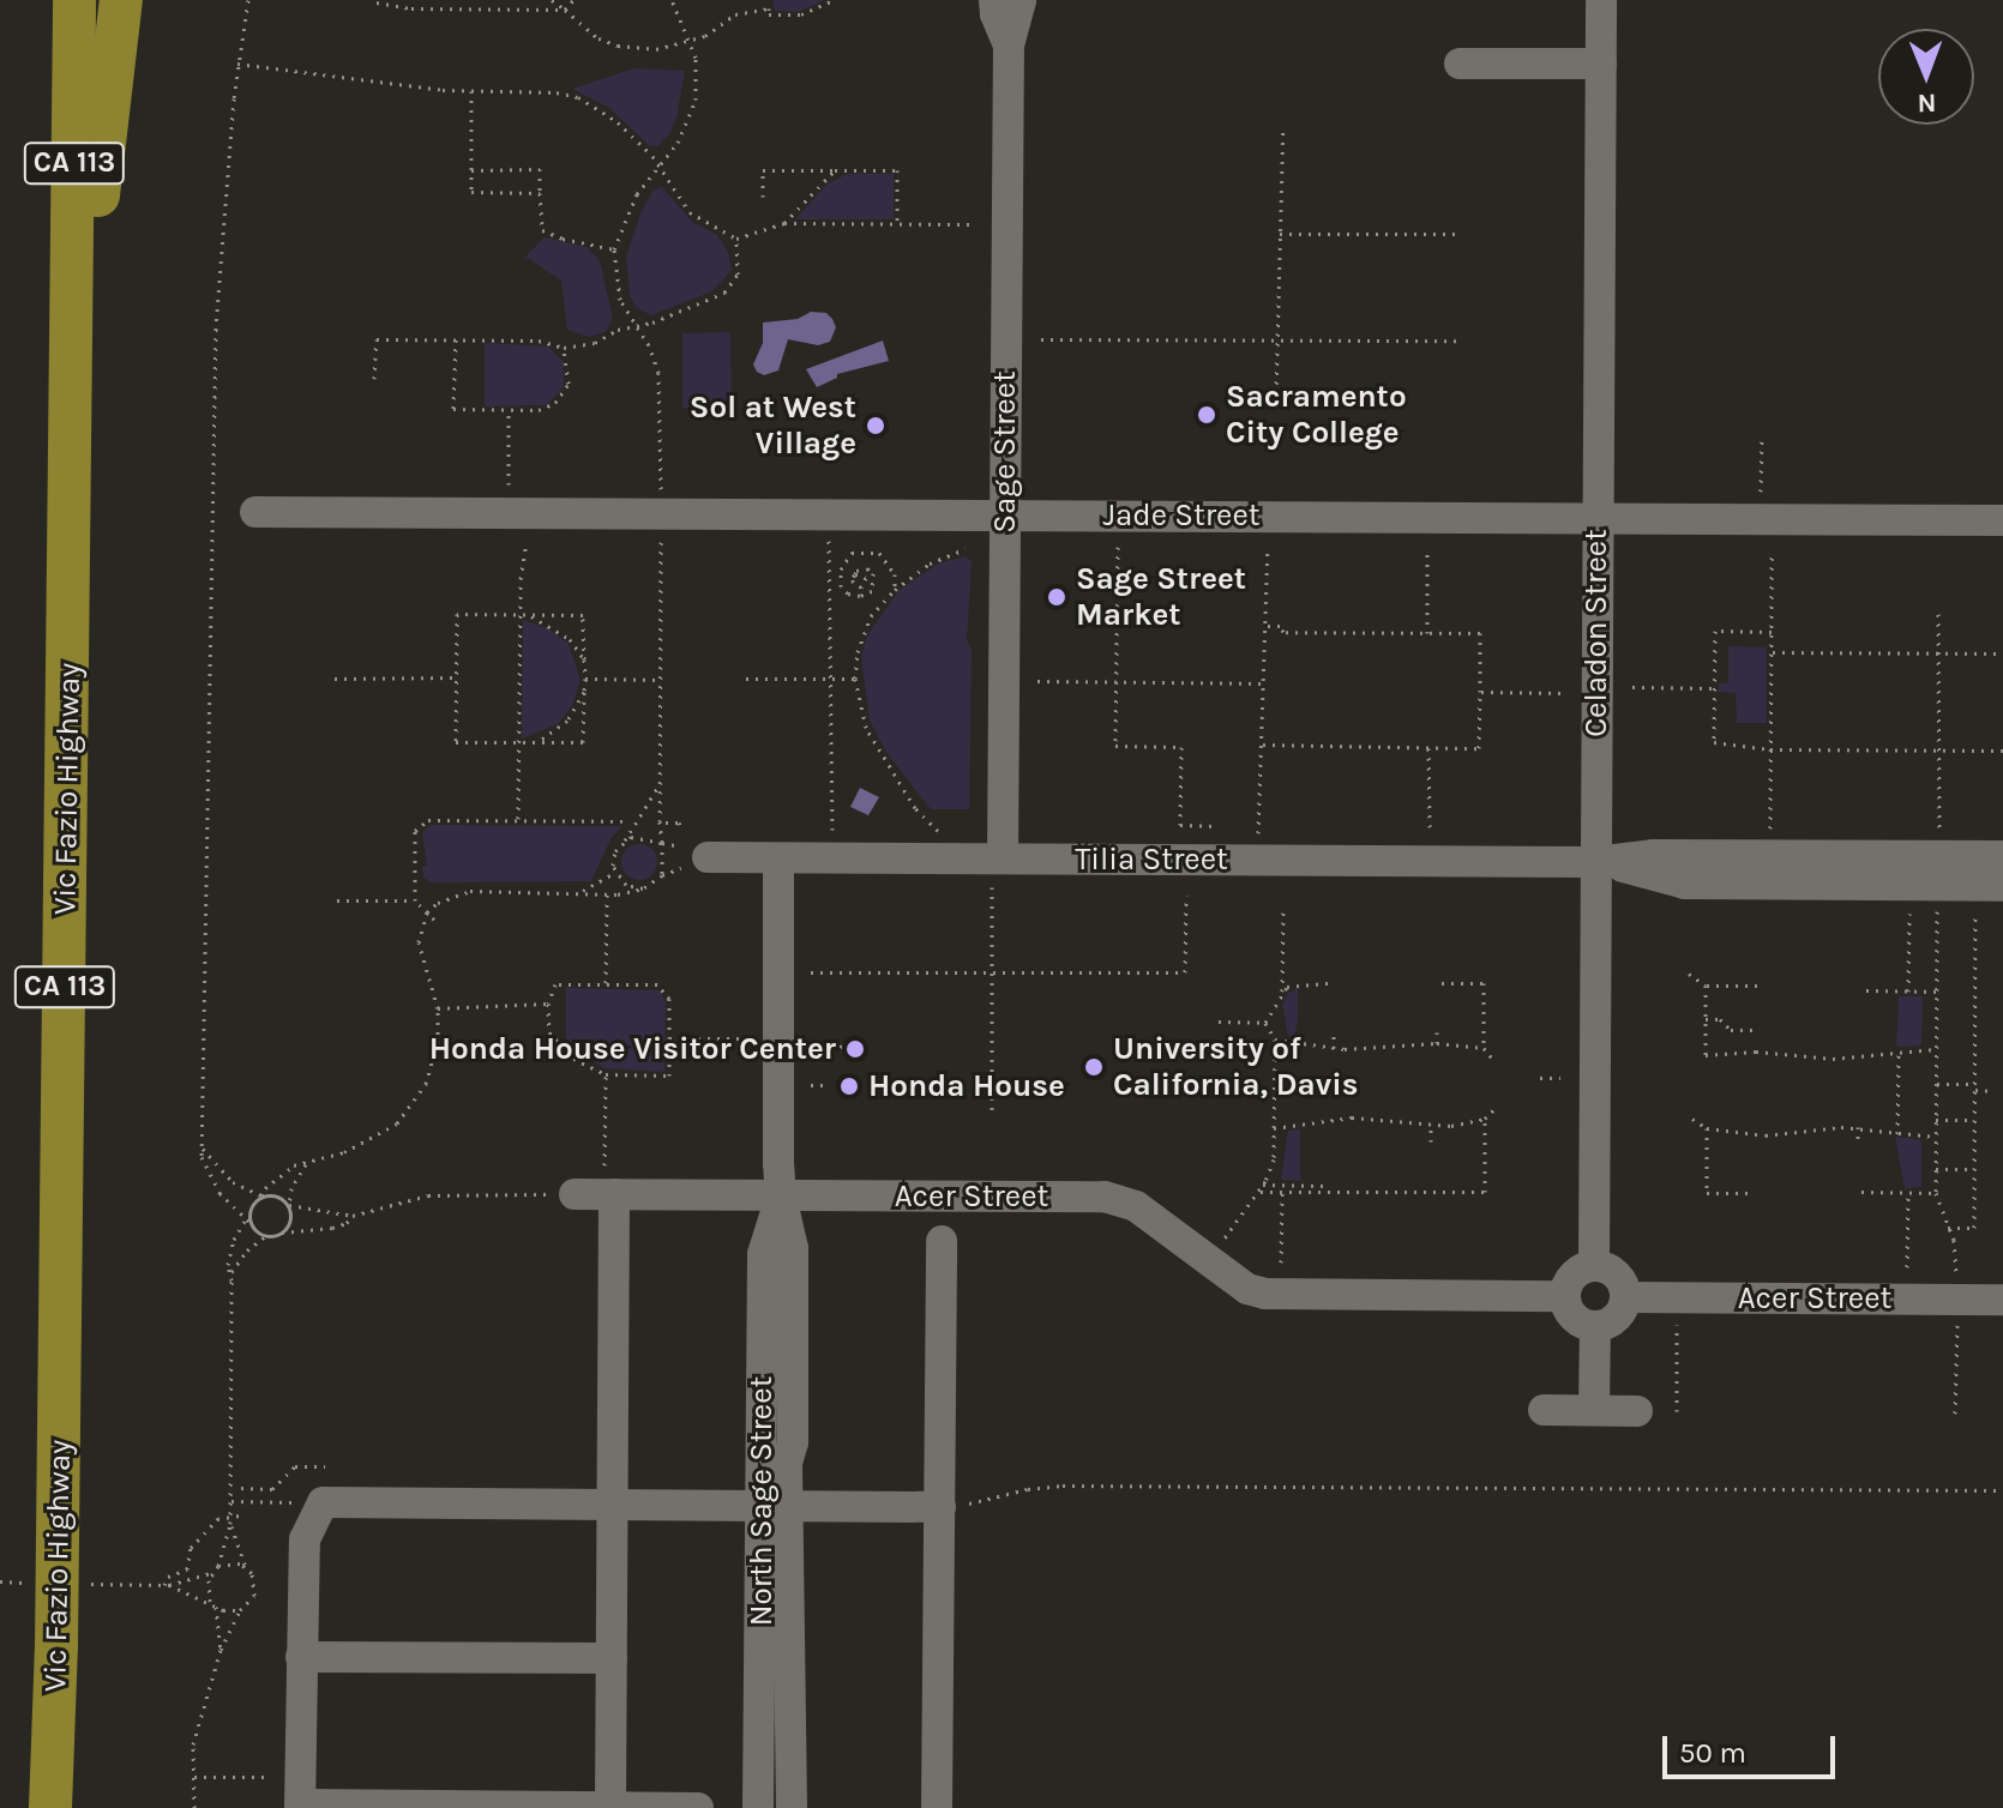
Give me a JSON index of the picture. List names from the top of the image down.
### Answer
{
  "streets": {
    "highway": ["CA 113", "Vic Fazio Highway"],
    "street": [
      "Sage Street",
      "Jade Street",
      "Celadon Street",
      "Tilia Street",
      "Acer Street",
      "North Sage Street"
    ]
  },
  "crossings": [
    ["Sage Street", "Jade Street"],
    ["Sage Street", "Tilia Street"],
    ["Jade Street", "Celadon Street"],
    ["Celadon Street", "Tilia Street"],
    ["Celadon Street", "Acer Street"],
    ["Tilia Street", "North Sage Street"],
    ["Acer Street", "North Sage Street"]
  ],
  "places": [
    "Sacramento City College",
    "Sol at West Village",
    "Sage Street Market",
    "Honda House Visitor Center",
    "University of California, Davis",
    "Honda House"
  ],
  "scale_bar": "50 m",
  "north": "bottom"
}
